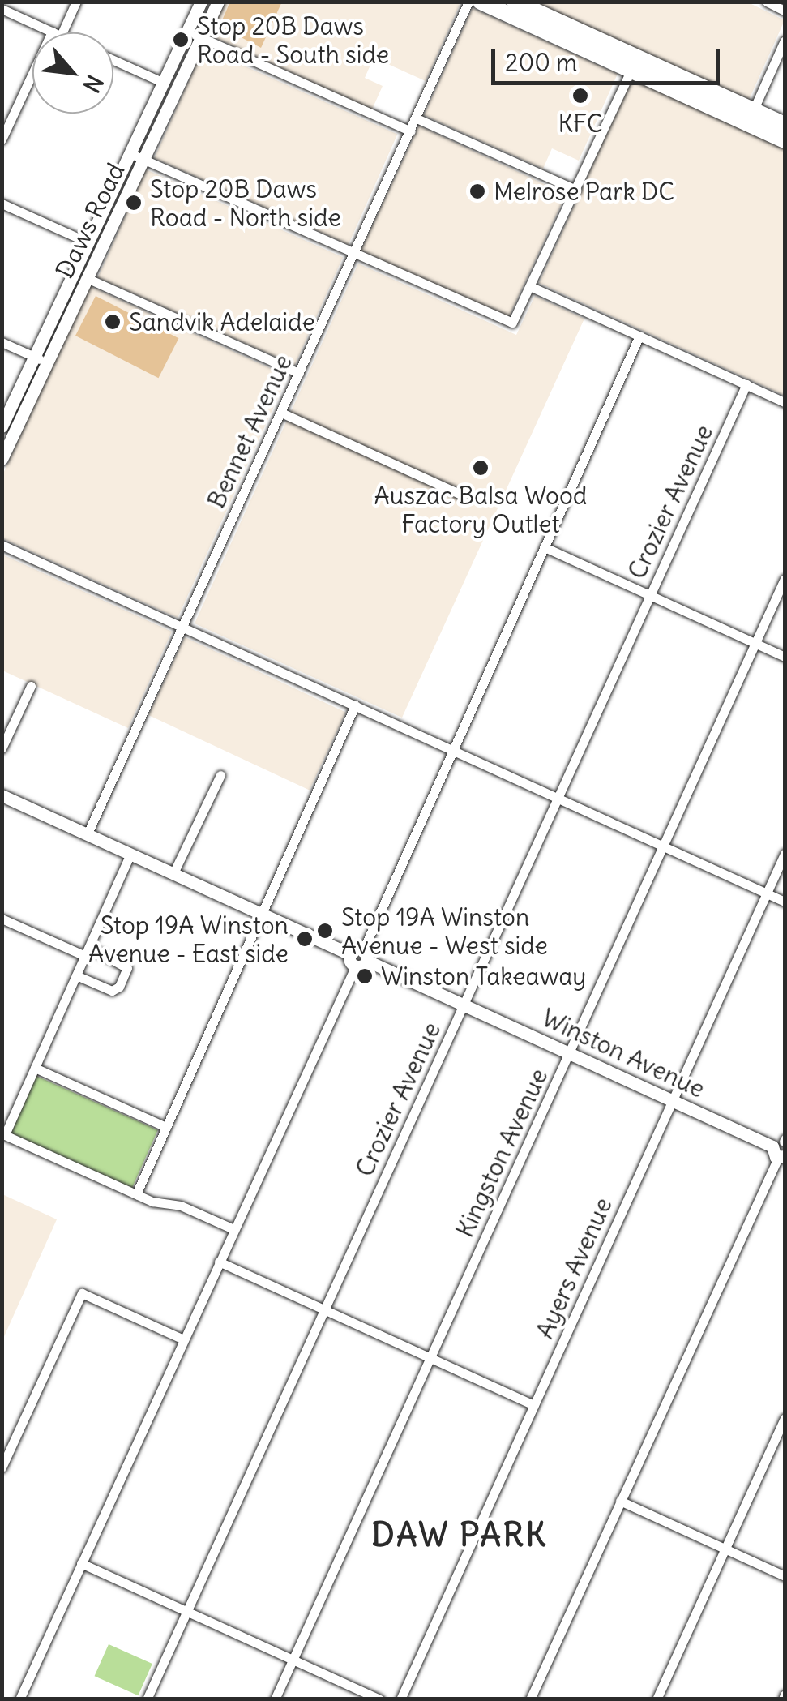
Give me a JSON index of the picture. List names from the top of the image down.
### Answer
{
  "streets": {
    "main road": ["Daws Road", "Winston Avenue"],
    "street": [
      "Bennet Avenue",
      "Crozier Avenue",
      "Kingston Avenue",
      "Ayers Avenue"
    ]
  },
  "crossings": [
    ["Bennet Avenue", "Winston Avenue"],
    ["Crozier Avenue", "Winston Avenue"],
    ["Winston Avenue", "Kingston Avenue"],
    ["Winston Avenue", "Ayers Avenue"]
  ],
  "districts": ["DAW PARK"],
  "places": [
    "Stop 20B Daws Road - South side",
    "KFC",
    "Melrose Park DC",
    "Stop 20B Daws Road - North side",
    "Sandvik Adelaide",
    "Auszac Balsa Wood Factory Outlet",
    "Stop 19A Winston Avenue - West side",
    "Stop 19A Winston Avenue - East side",
    "Winston Takeaway"
  ],
  "scale_bar": "200 m",
  "north": "bottom right"
}
